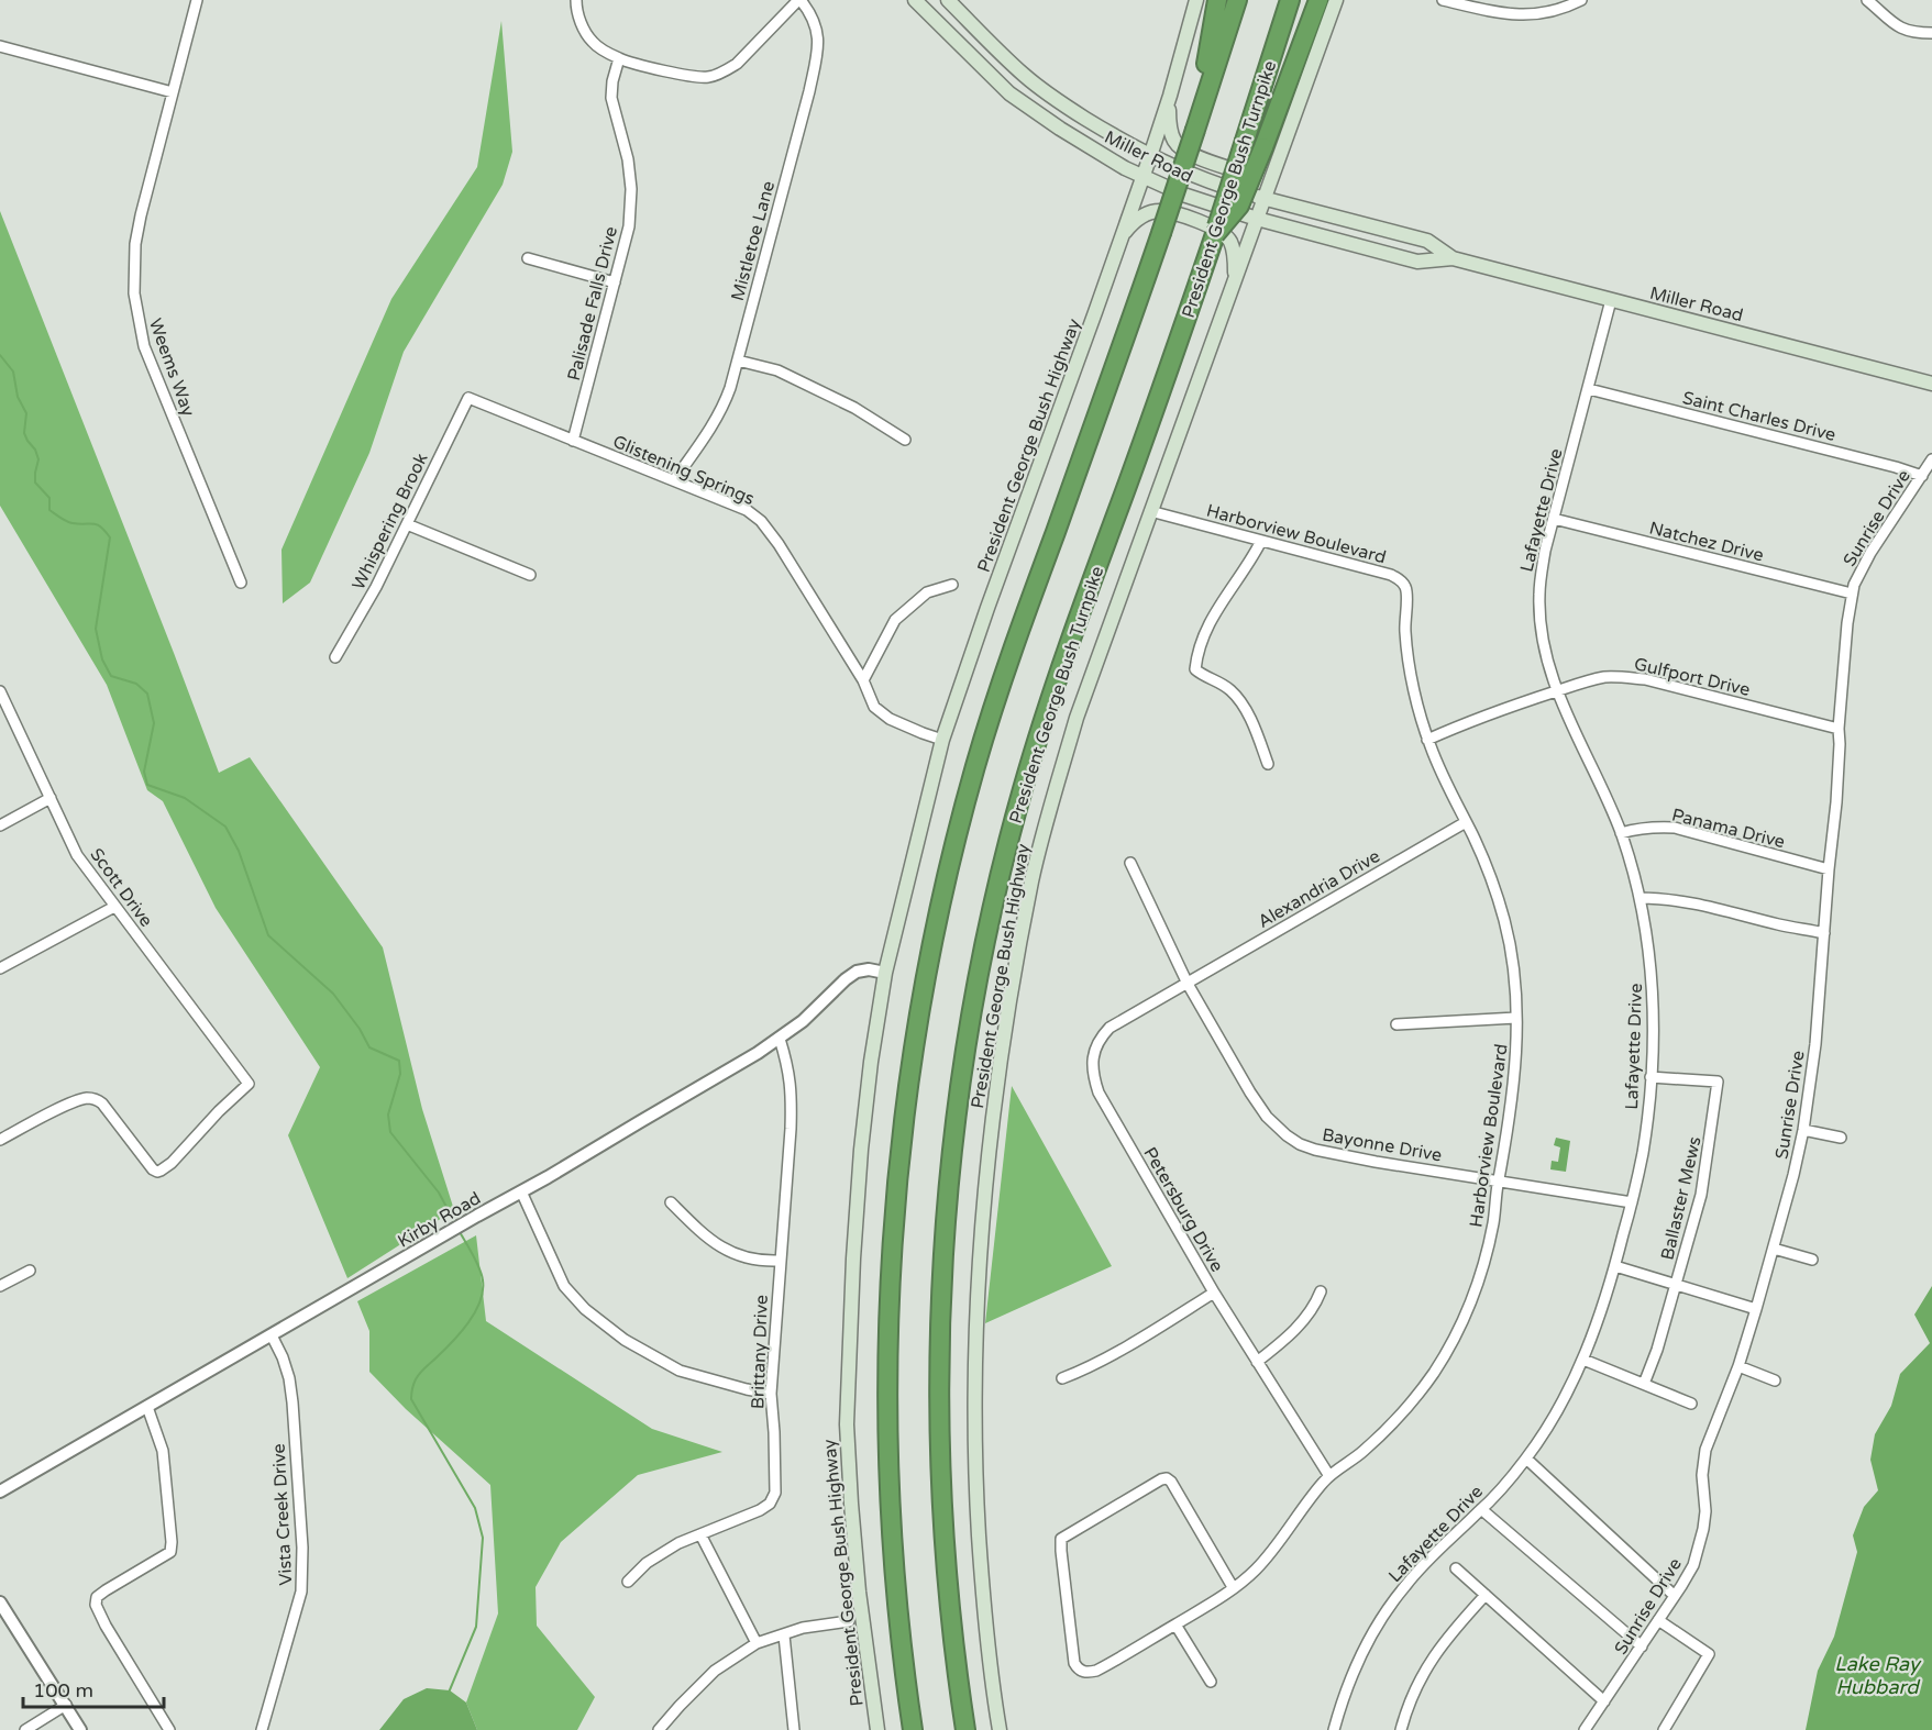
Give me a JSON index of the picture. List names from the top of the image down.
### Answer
{
  "streets": {
    "highway": ["President George Bush Turnpike"],
    "main road": ["Miller Road", "President George Bush Highway"],
    "street": [
      "Mistletoe Lane",
      "Palisade Falls Drive",
      "Weems Way",
      "Saint Charles Drive",
      "Glistening Springs",
      "Lafayette Drive",
      "Sunrise Drive",
      "Whispering Brook",
      "Harborview Boulevard",
      "Natchez Drive",
      "Gulfport Drive",
      "Panama Drive",
      "Scott Drive",
      "Alexandria Drive",
      "Bayonne Drive",
      "Ballaster Mews",
      "Petersburg Drive",
      "Kirby Road",
      "Brittany Drive",
      "Vista Creek Drive"
    ]
  },
  "crossings": [
    ["Miller Road", "President George Bush Highway"],
    ["Miller Road", "Lafayette Drive"],
    ["Mistletoe Lane", "Glistening Springs"],
    ["Palisade Falls Drive", "Glistening Springs"],
    ["Saint Charles Drive", "Lafayette Drive"],
    ["Saint Charles Drive", "Sunrise Drive"],
    ["President George Bush Highway", "Glistening Springs"],
    ["President George Bush Highway", "Harborview Boulevard"],
    ["President George Bush Highway", "Kirby Road"],
    ["Glistening Springs", "Whispering Brook"],
    ["Lafayette Drive", "Natchez Drive"],
    ["Lafayette Drive", "Gulfport Drive"],
    ["Lafayette Drive", "Panama Drive"],
    ["Lafayette Drive", "Bayonne Drive"],
    ["Lafayette Drive", "Ballaster Mews"],
    ["Sunrise Drive", "Natchez Drive"],
    ["Sunrise Drive", "Gulfport Drive"],
    ["Sunrise Drive", "Panama Drive"],
    ["Harborview Boulevard", "Gulfport Drive"],
    ["Harborview Boulevard", "Alexandria Drive"],
    ["Harborview Boulevard", "Bayonne Drive"],
    ["Harborview Boulevard", "Petersburg Drive"],
    ["Alexandria Drive", "Bayonne Drive"],
    ["Alexandria Drive", "Petersburg Drive"],
    ["Bayonne Drive", "Petersburg Drive"],
    ["Kirby Road", "Brittany Drive"],
    ["Kirby Road", "Vista Creek Drive"]
  ],
  "water": ["Lake Ray Hubbard"],
  "scale_bar": "100 m"
}
